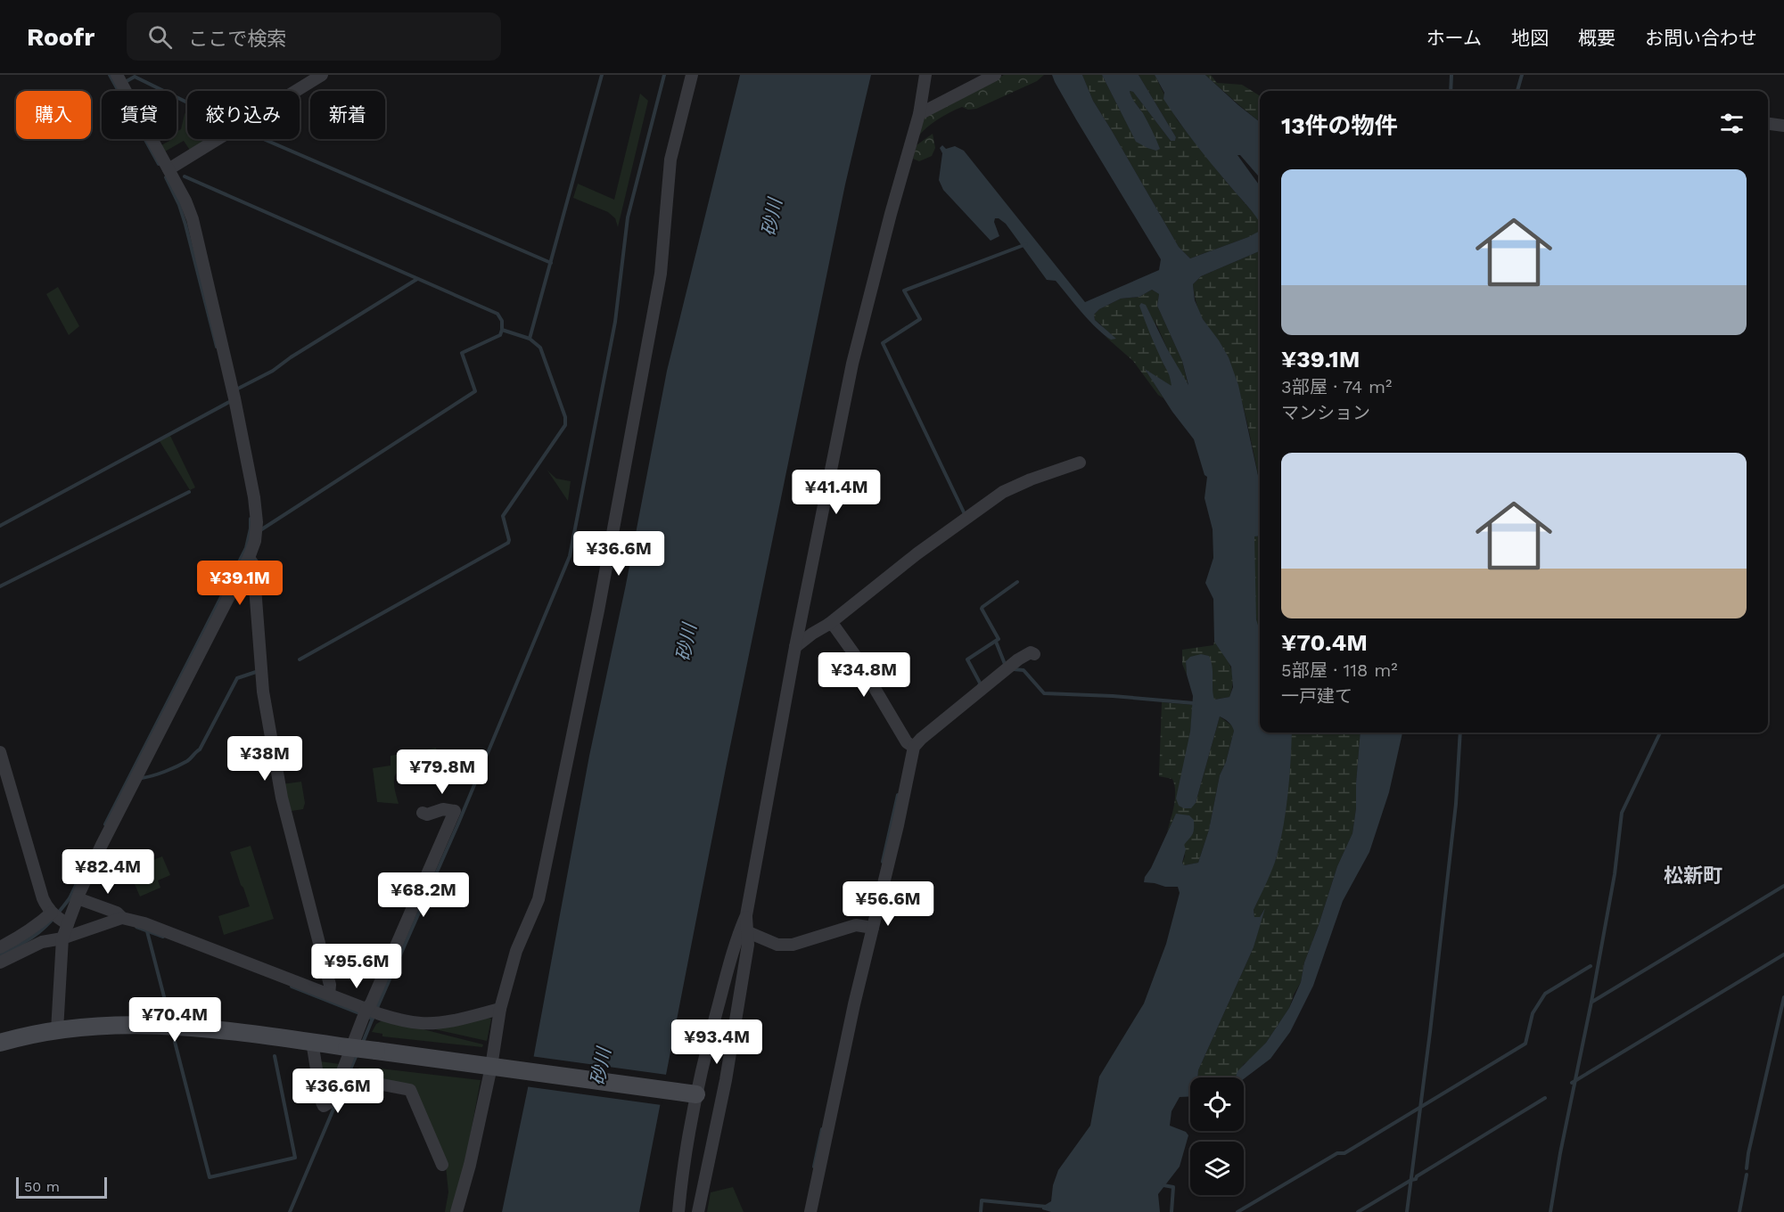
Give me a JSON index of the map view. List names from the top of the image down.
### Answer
{
  "districts": ["松新町"],
  "water": ["砂川"],
  "scale_bar": "50 m",
  "page": {
    "header": "Roofr",
    "search": "ここで検索",
    "nav": [
      "ホーム",
      "地図",
      "概要",
      "お問い合わせ"
    ],
    "chip": [
      "購入",
      "賃貸",
      "絞り込み",
      "新着"
    ],
    "heading": "13件の物件",
    "list": [
      {
        "name": "¥39.1M",
        "note": "3部屋 · 74 m² · マンション"
      },
      {
        "name": "¥70.4M",
        "note": "5部屋 · 118 m² · 一戸建て"
      }
    ],
    "price": [
      "¥41.4M",
      "¥36.6M",
      "¥39.1M",
      "¥34.8M",
      "¥38M",
      "¥79.8M",
      "¥82.4M",
      "¥68.2M",
      "¥56.6M",
      "¥95.6M",
      "¥70.4M",
      "¥93.4M",
      "¥36.6M"
    ],
    "scale": "50 m"
  }
}
